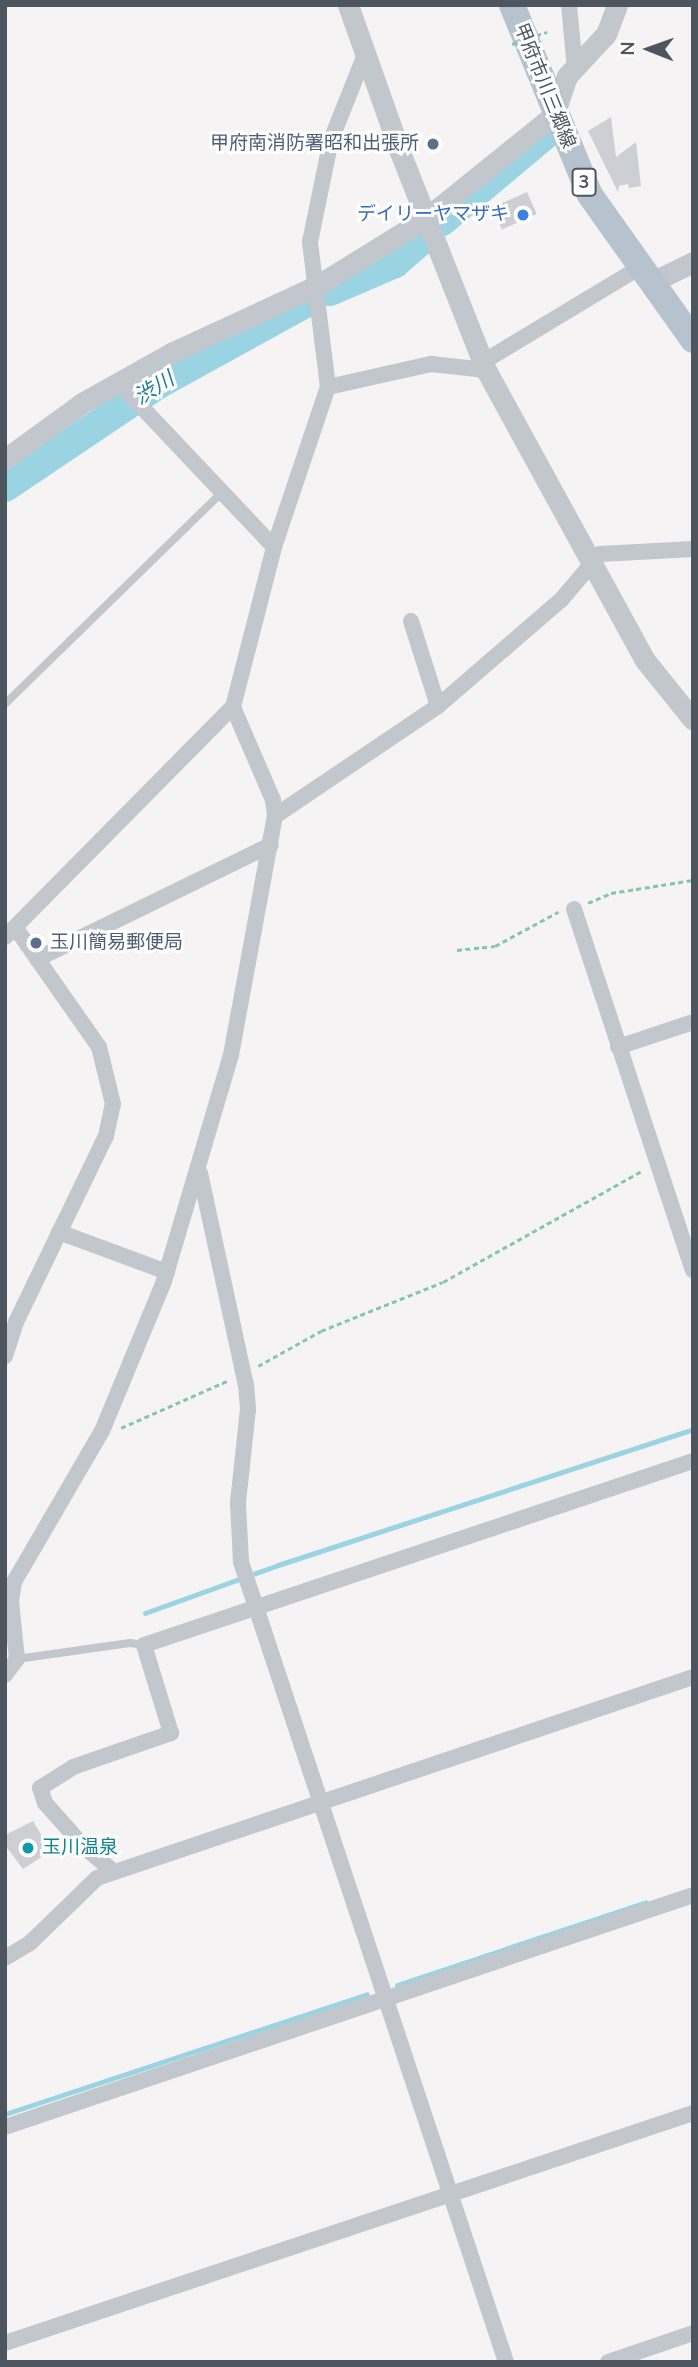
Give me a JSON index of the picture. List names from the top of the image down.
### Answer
{
  "streets": {
    "main road": ["甲府市川三郷線", "3"]
  },
  "water": ["渋川"],
  "places": [
    "甲府南消防署昭和出張所",
    "デイリーヤマザキ",
    "玉川簡易郵便局",
    "玉川温泉"
  ],
  "north": "left"
}
